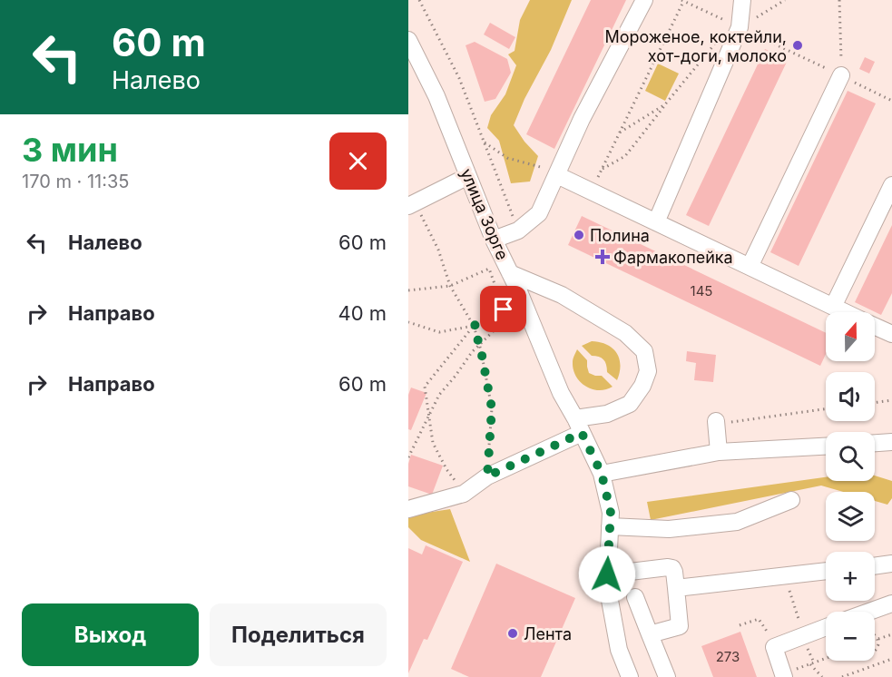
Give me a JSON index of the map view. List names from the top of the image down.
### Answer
{
  "streets": {
    "street": ["улица Зорге"]
  },
  "places": {
    "other": ["Мороженое, коктейли, хот-доги, молоко", "Полина", "Лента"],
    "health": ["Фармакопейка"]
  },
  "house_numbers": ["145", "273"],
  "north": "top",
  "page": {
    "turn": ["60 m", "Налево"],
    "heading": ["3 мин", "170 m · 11:35"],
    "list": [
      {
        "name": "Налево",
        "value": "60 m"
      },
      {
        "name": "Направо",
        "value": "40 m"
      },
      {
        "name": "Направо",
        "value": "60 m"
      }
    ],
    "map_buttons": ["+", "−"],
    "buttons": ["Выход", "Поделиться"]
  }
}
